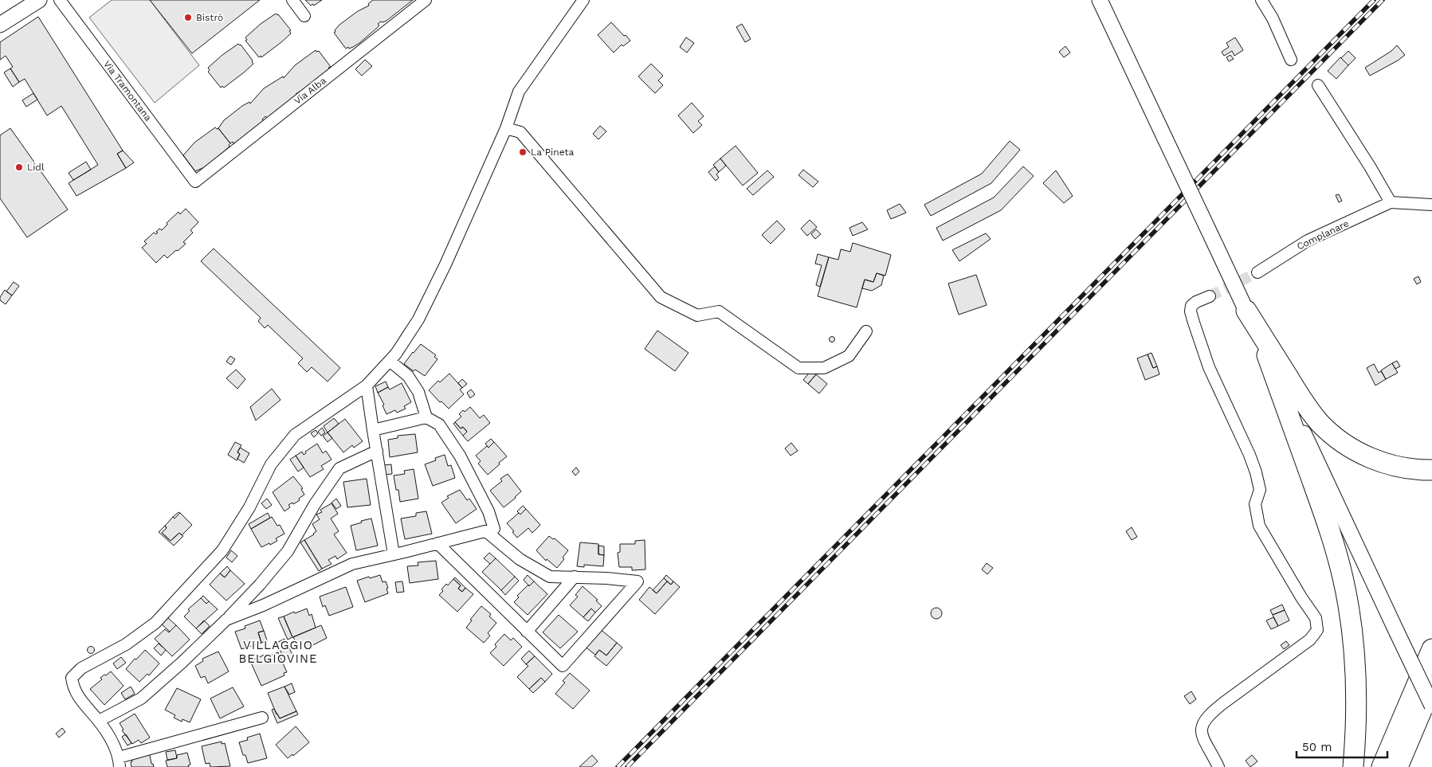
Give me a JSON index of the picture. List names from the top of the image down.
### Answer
{
  "streets": {
    "street": ["Via Tramontana", "Via Alba", "Complanare"]
  },
  "crossings": [
    ["Via Tramontana", "Via Alba"]
  ],
  "districts": ["VILLAGGIO BELGIOVINE"],
  "places": ["Bistrò", "La Pineta", "Lidl"],
  "scale_bar": "50 m"
}
